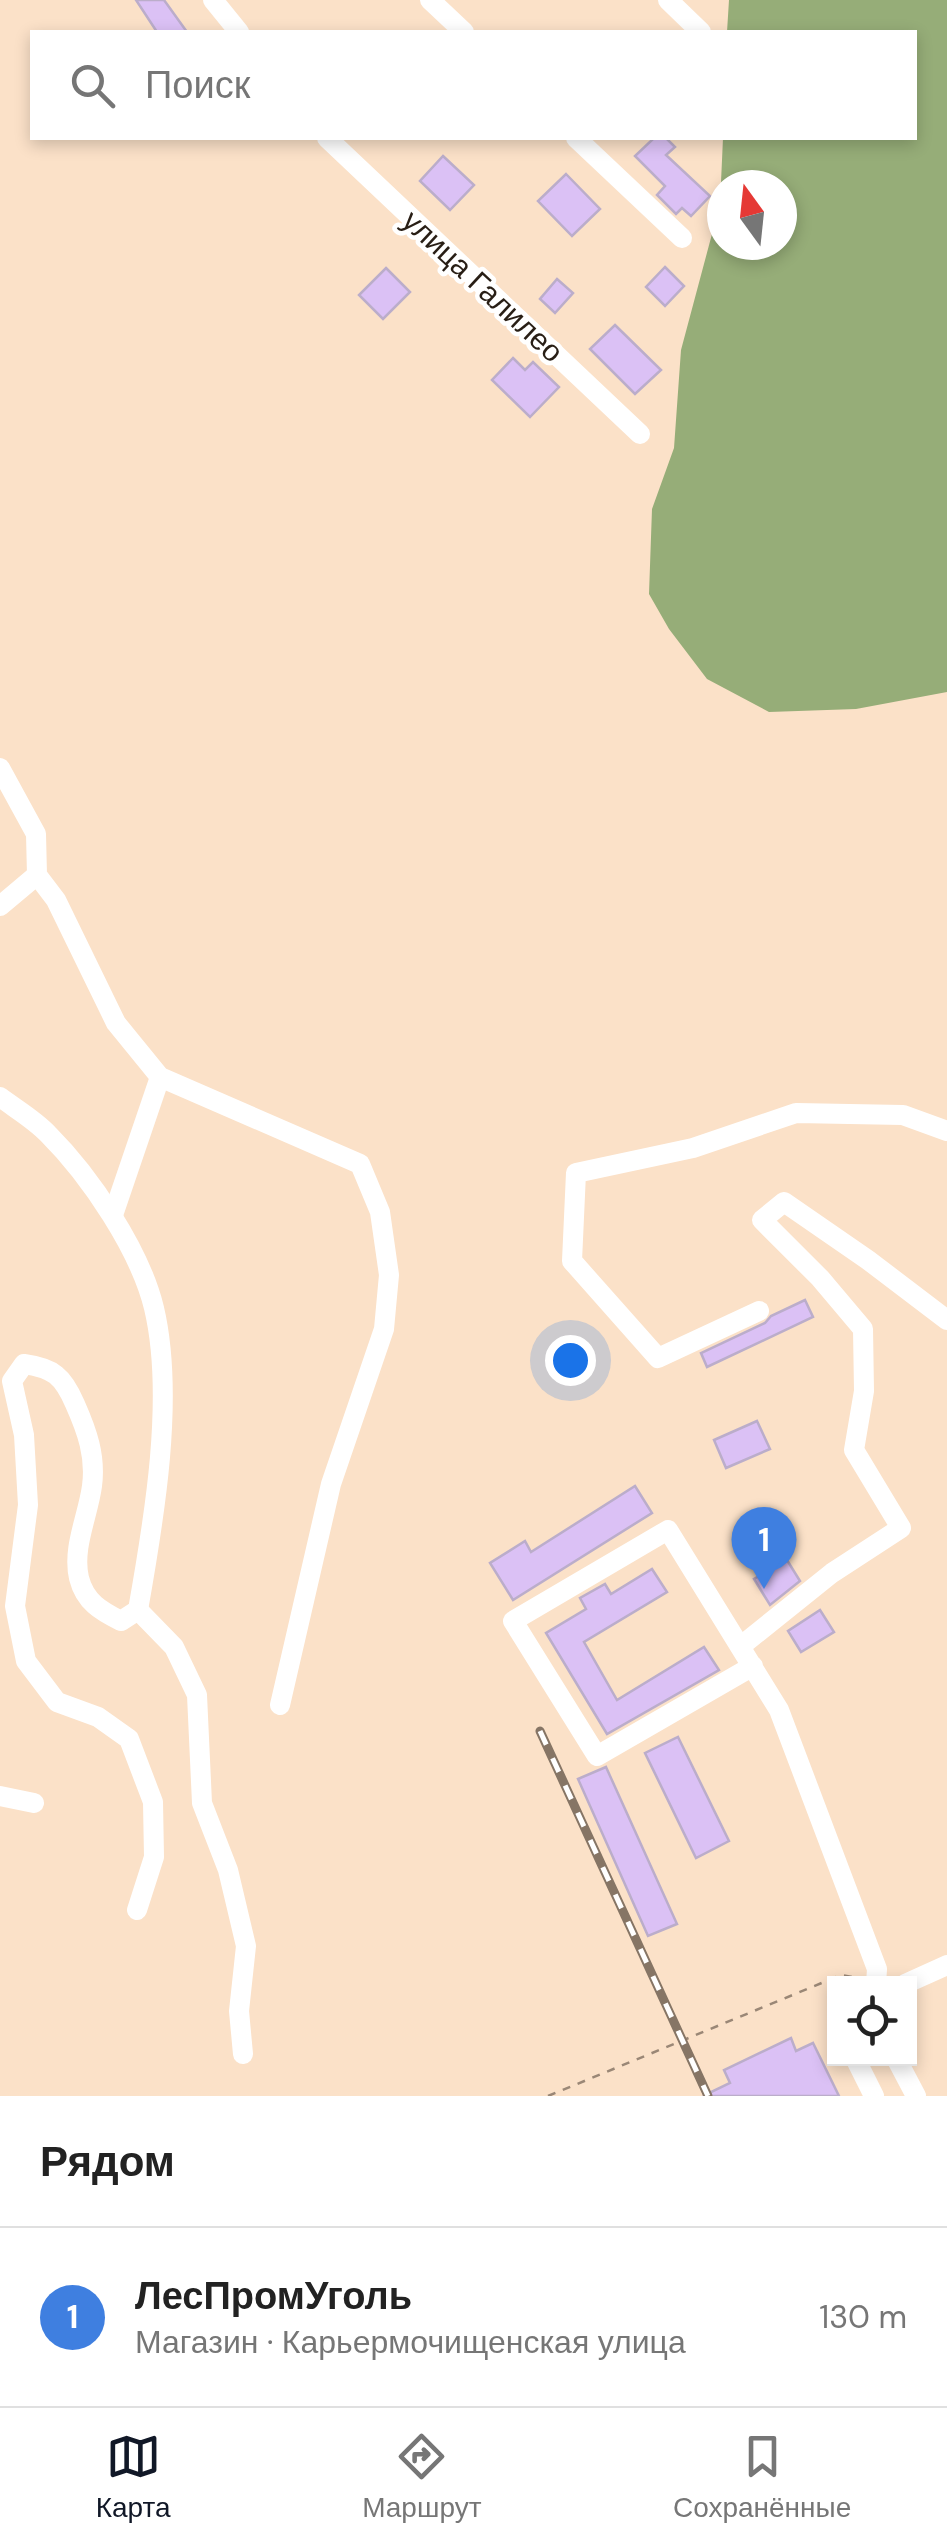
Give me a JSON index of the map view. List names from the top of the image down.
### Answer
{
  "streets": {
    "street": ["улица Галилео"]
  },
  "north": "top",
  "page": {
    "search": "Поиск",
    "pins": "1",
    "heading": "Рядом",
    "list": [
      {
        "mark": "1",
        "name": "ЛесПромУголь",
        "note": "Магазин · Карьермочищенская улица",
        "value": "130 m"
      }
    ],
    "nav": ["Карта", "Маршрут", "Сохранённые"]
  }
}
